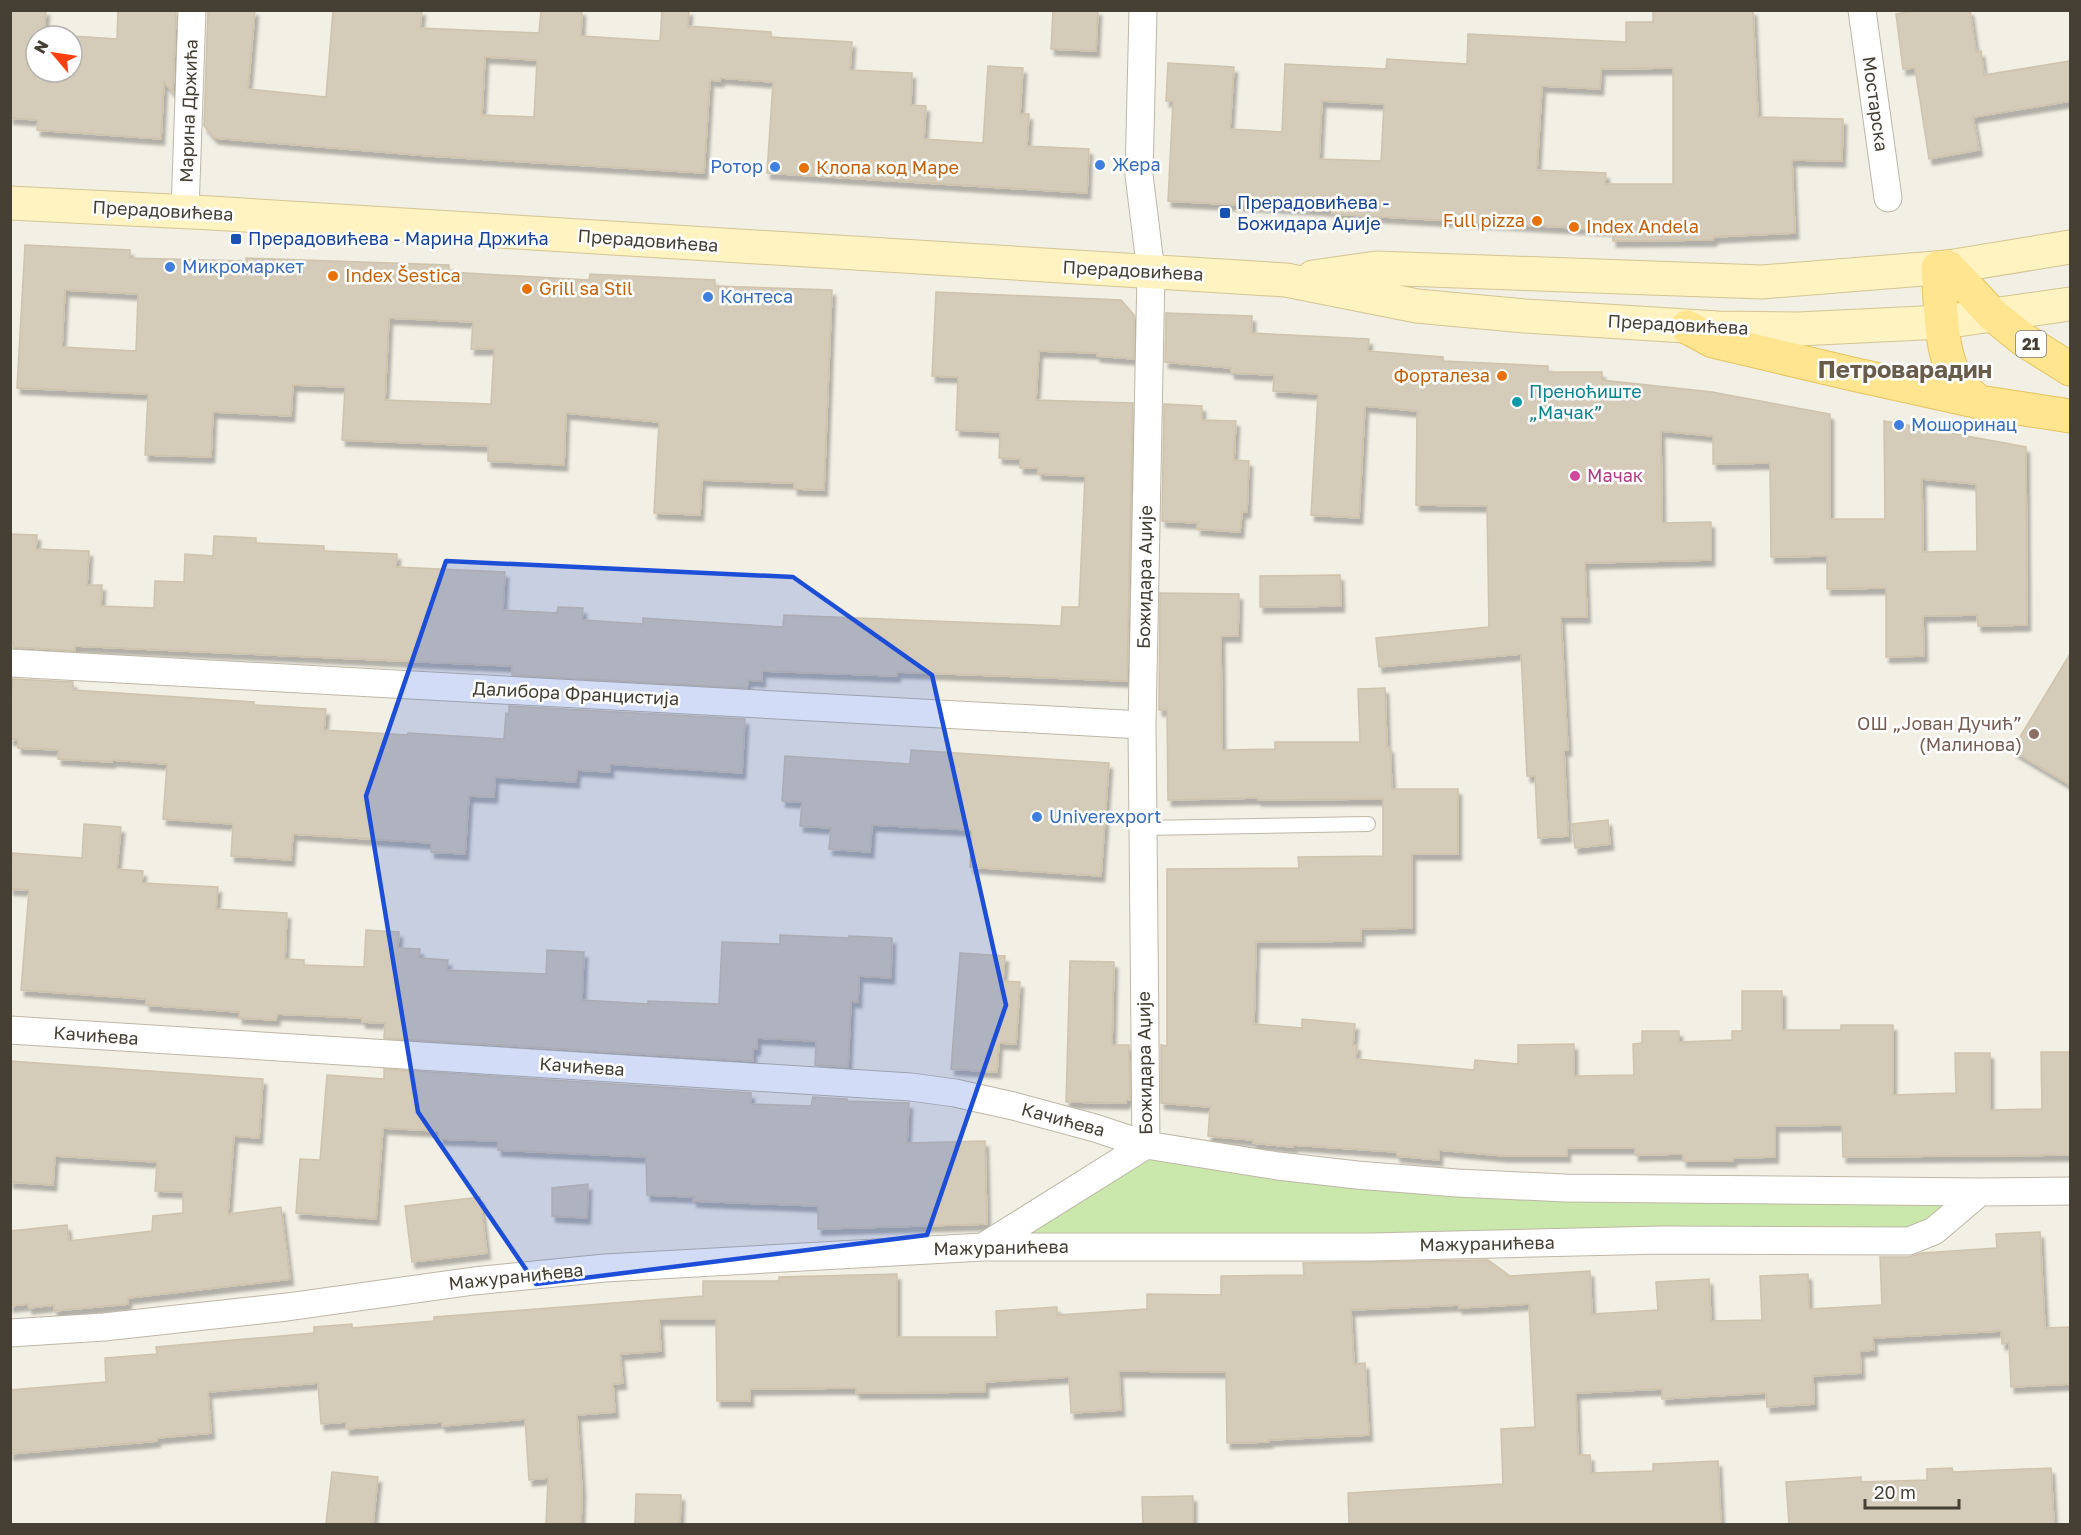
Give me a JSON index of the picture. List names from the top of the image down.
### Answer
{
  "streets": {
    "main road": ["Прерадовићева", "21"],
    "street": [
      "Мостарска",
      "Марина Држића",
      "Божидара Аџије",
      "Далибора Францистија",
      "Качићева",
      "Мажуранићева"
    ]
  },
  "crossings": [
    ["Марина Држића", "Прерадовићева"],
    ["Прерадовићева", "21"],
    ["Прерадовићева", "Божидара Аџије"],
    ["Божидара Аџије", "Далибора Францистија"],
    ["Божидара Аџије", "Качићева"]
  ],
  "districts": ["Петроварадин"],
  "places": {
    "other": [
      "Жера",
      "Ротор",
      "Клопа код Маре",
      "Full pizza",
      "Index Andela",
      "Микромаркет",
      "Index Šestica",
      "Grill sa Stil",
      "Контеса",
      "Форталеза",
      "Преноћиште „Мачак”",
      "Мошоринац",
      "Мачак",
      "ОШ „Јован Дучић” (Малинова)",
      "Univerexport"
    ],
    "transit": ["Прерадовићева - Божидара Аџије", "Прерадовићева - Марина Држића"]
  },
  "scale_bar": "20 m",
  "north": "top left"
}
